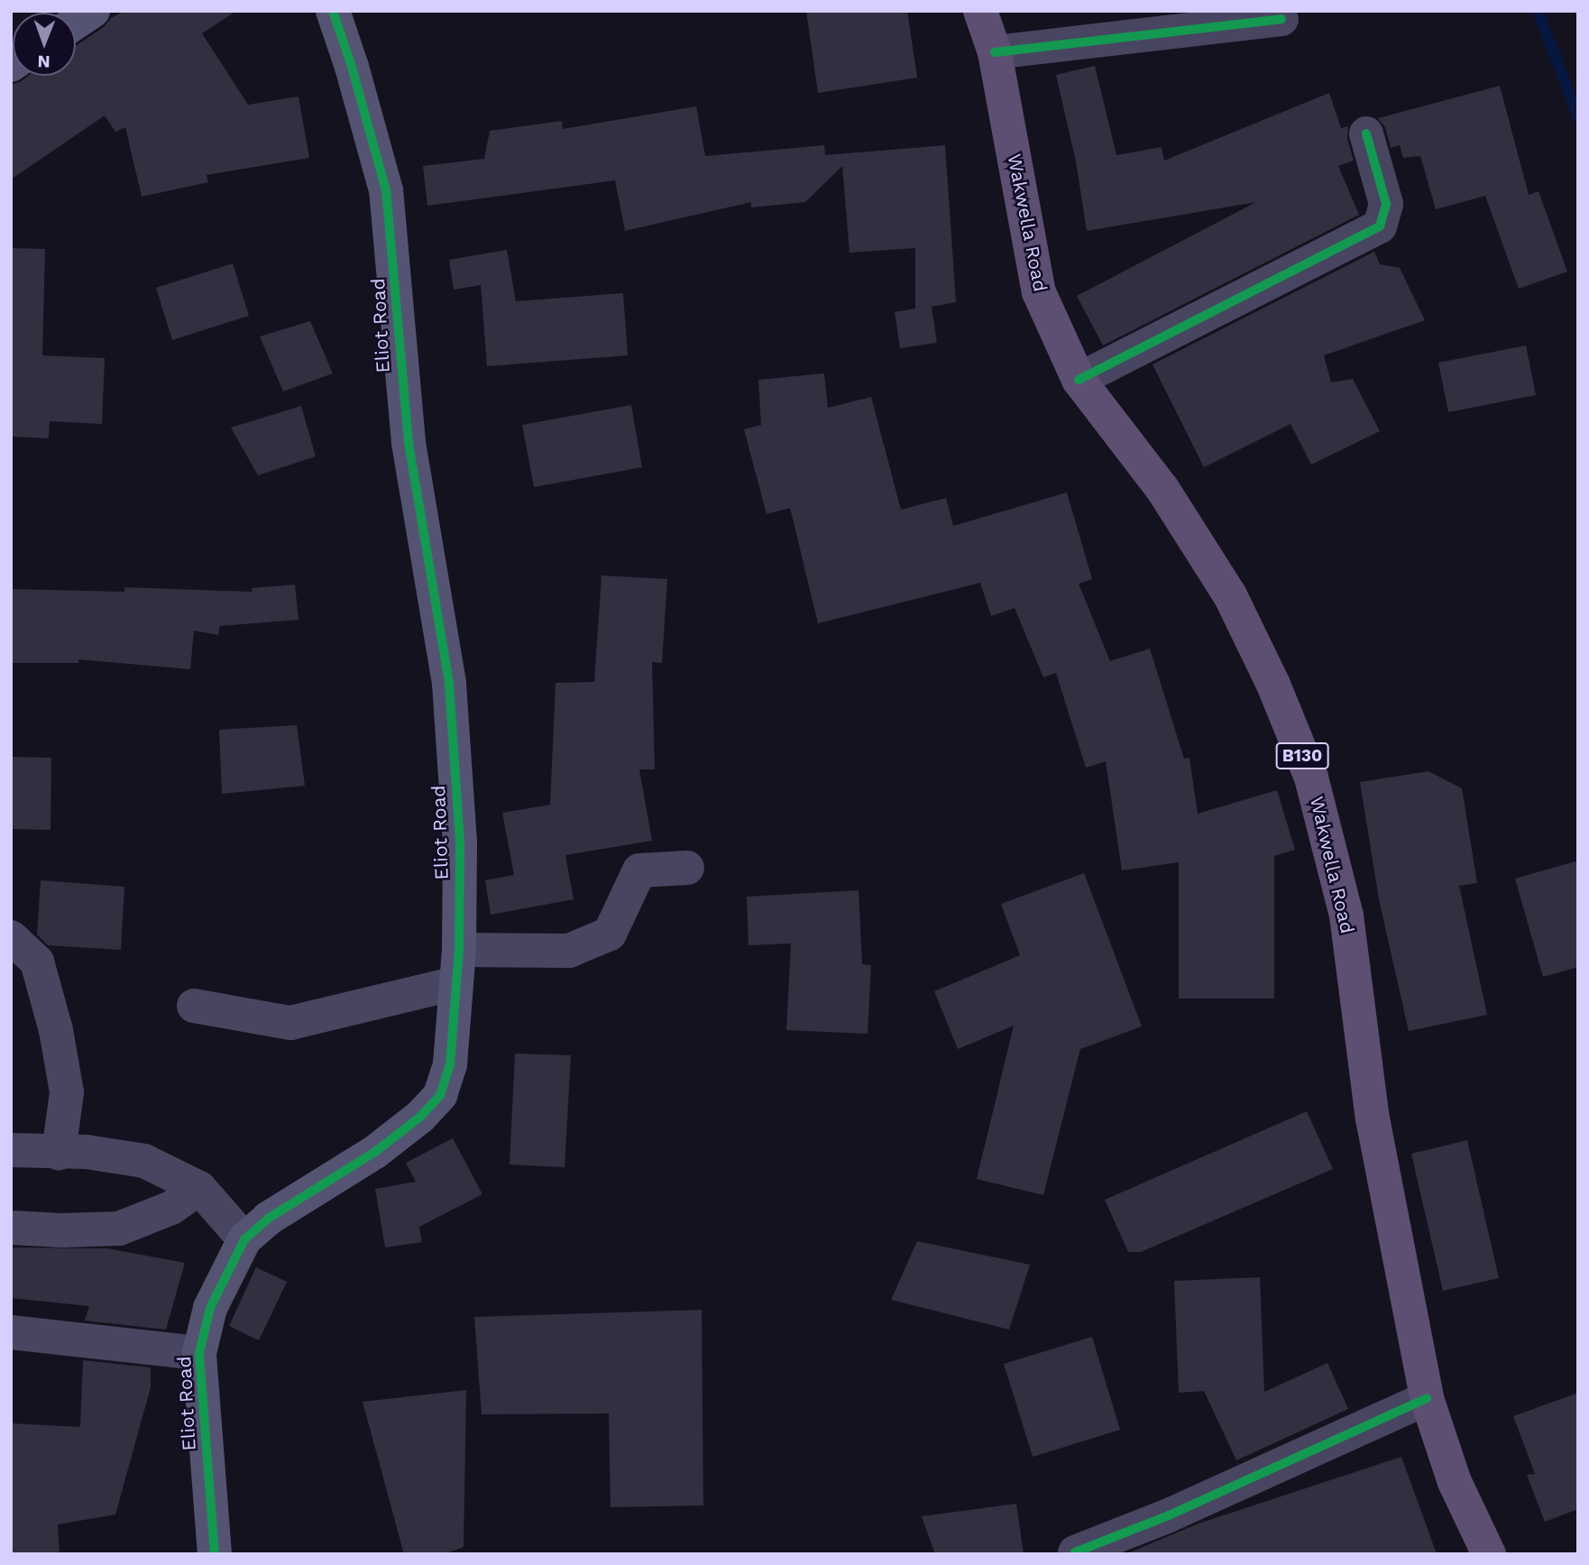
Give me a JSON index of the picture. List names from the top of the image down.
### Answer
{
  "streets": {
    "main road": ["Wakwella Road", "B130"],
    "street": ["Eliot Road"]
  },
  "north": "bottom"
}
